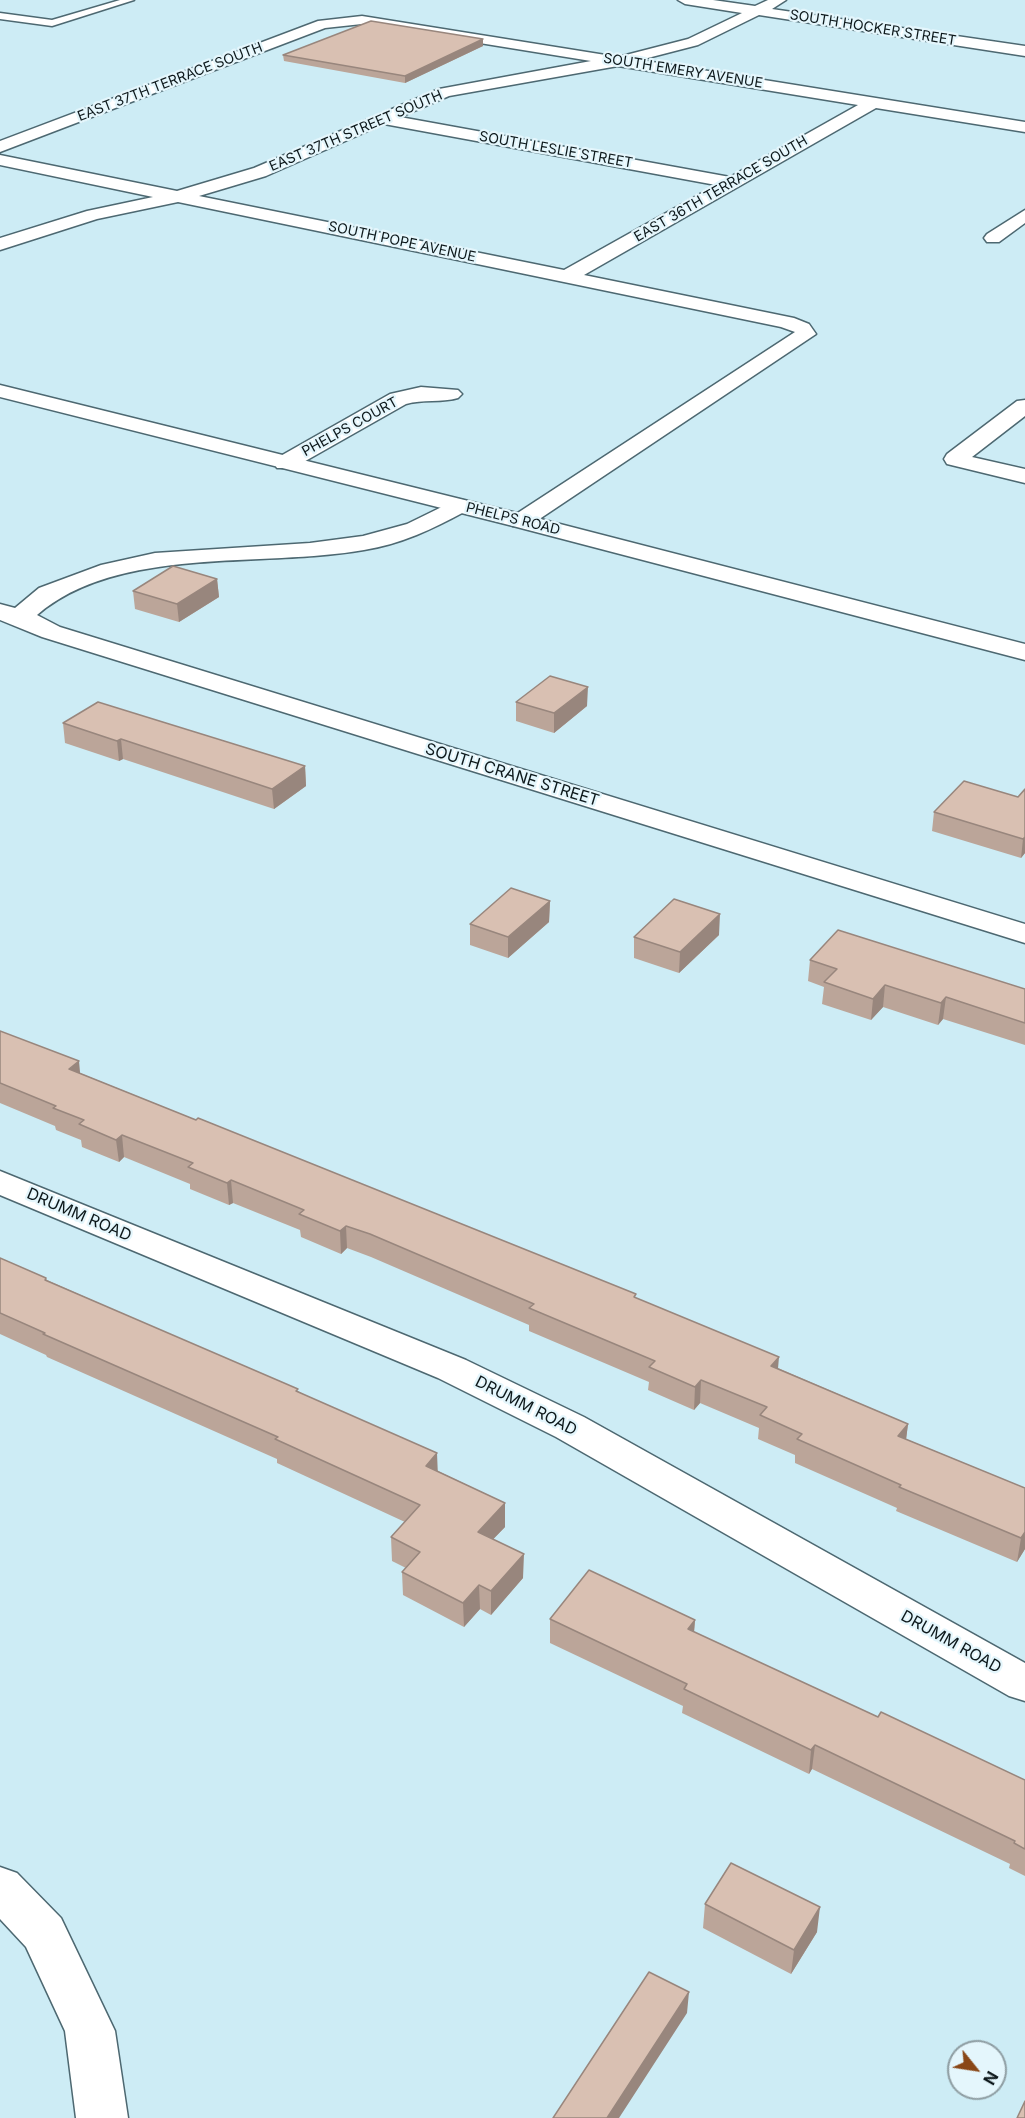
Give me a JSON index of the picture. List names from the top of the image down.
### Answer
{
  "streets": {
    "street": [
      "SOUTH HOCKER STREET",
      "SOUTH EMERY AVENUE",
      "EAST 37TH TERRACE SOUTH",
      "EAST 37TH STREET SOUTH",
      "SOUTH LESLIE STREET",
      "EAST 36TH TERRACE SOUTH",
      "SOUTH POPE AVENUE",
      "PHELPS COURT",
      "PHELPS ROAD",
      "SOUTH CRANE STREET",
      "DRUMM ROAD"
    ]
  },
  "crossings": [
    ["SOUTH HOCKER STREET", "EAST 37TH STREET SOUTH"],
    ["SOUTH EMERY AVENUE", "EAST 37TH TERRACE SOUTH"],
    ["SOUTH EMERY AVENUE", "EAST 37TH STREET SOUTH"],
    ["SOUTH EMERY AVENUE", "EAST 36TH TERRACE SOUTH"],
    ["EAST 37TH STREET SOUTH", "SOUTH LESLIE STREET"],
    ["EAST 37TH STREET SOUTH", "SOUTH POPE AVENUE"],
    ["SOUTH LESLIE STREET", "EAST 36TH TERRACE SOUTH"],
    ["EAST 36TH TERRACE SOUTH", "SOUTH POPE AVENUE"],
    ["SOUTH POPE AVENUE", "PHELPS ROAD"],
    ["PHELPS COURT", "PHELPS ROAD"]
  ],
  "north": "bottom right"
}
